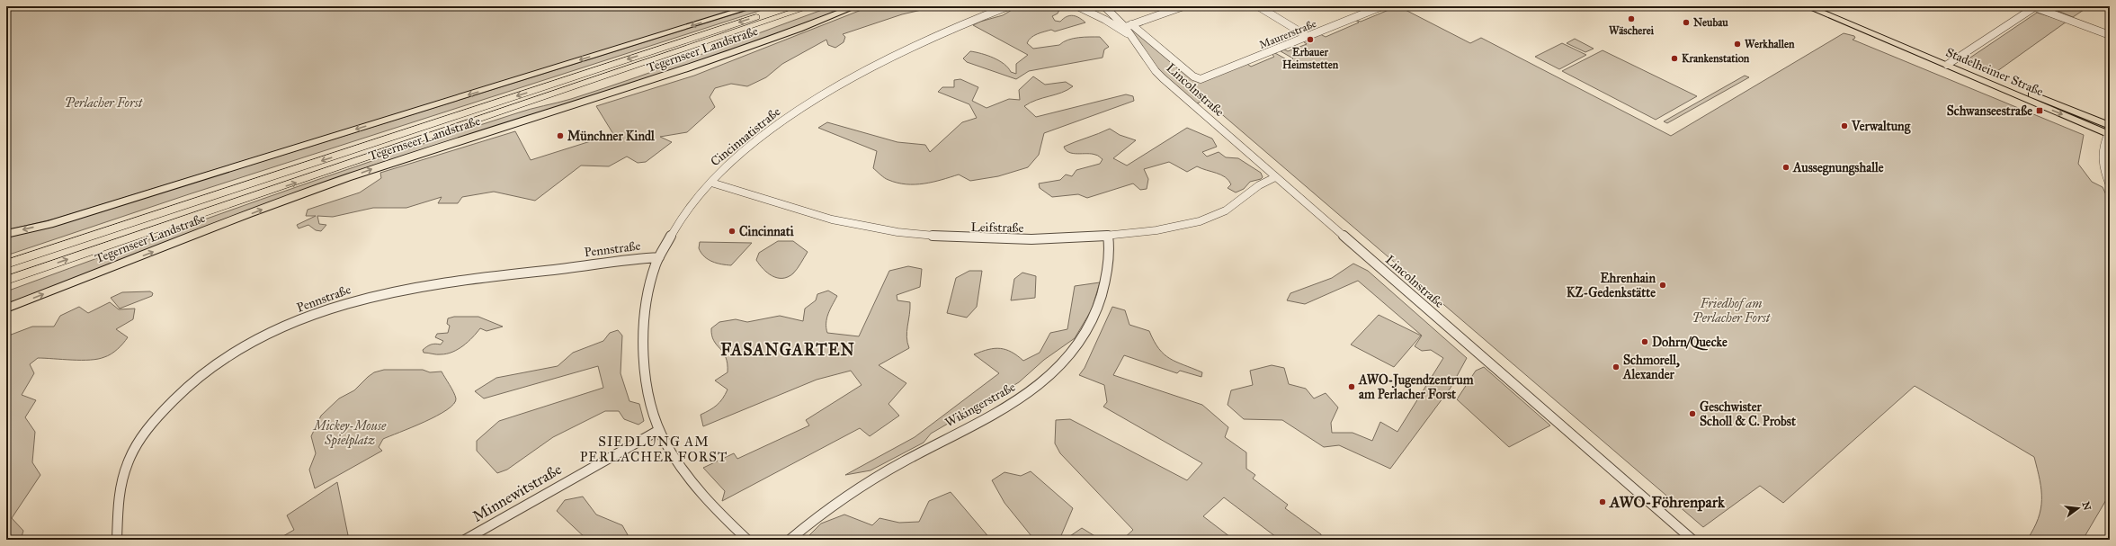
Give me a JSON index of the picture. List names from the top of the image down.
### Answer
{
  "streets": {
    "main road": ["Tegernseer Landstraße", "Stadelheimer Straße"],
    "street": [
      "Maurerstraße",
      "Lincolnstraße",
      "Cincinnatistraße",
      "Leifstraße",
      "Pennstraße",
      "Wikingerstraße",
      "Minnewitstraße"
    ]
  },
  "crossings": [
    ["Maurerstraße", "Lincolnstraße"],
    ["Lincolnstraße", "Leifstraße"],
    ["Cincinnatistraße", "Leifstraße"],
    ["Cincinnatistraße", "Pennstraße"],
    ["Cincinnatistraße", "Minnewitstraße"],
    ["Leifstraße", "Wikingerstraße"]
  ],
  "districts": ["FASANGARTEN", "SIEDLUNG AM PERLACHER FORST"],
  "parks": ["Perlacher Forst", "Friedhof am Perlacher Forst", "Mickey-Mouse Spielplatz"],
  "places": {
    "other": [
      "Wäscherei",
      "Neubau",
      "Erbauer Heimstetten",
      "Werkhallen",
      "Krankenstation",
      "Verwaltung",
      "Münchner Kindl",
      "Aussegnungshalle",
      "Cincinnati",
      "Ehrenhain KZ-Gedenkstätte",
      "Dohrn/Quecke",
      "Schmorell, Alexander",
      "AWO-Jugendzentrum am Perlacher Forst",
      "Geschwister Scholl & C. Probst",
      "AWO-Föhrenpark"
    ],
    "transit": ["Schwanseestraße"]
  },
  "north": "right"
}
